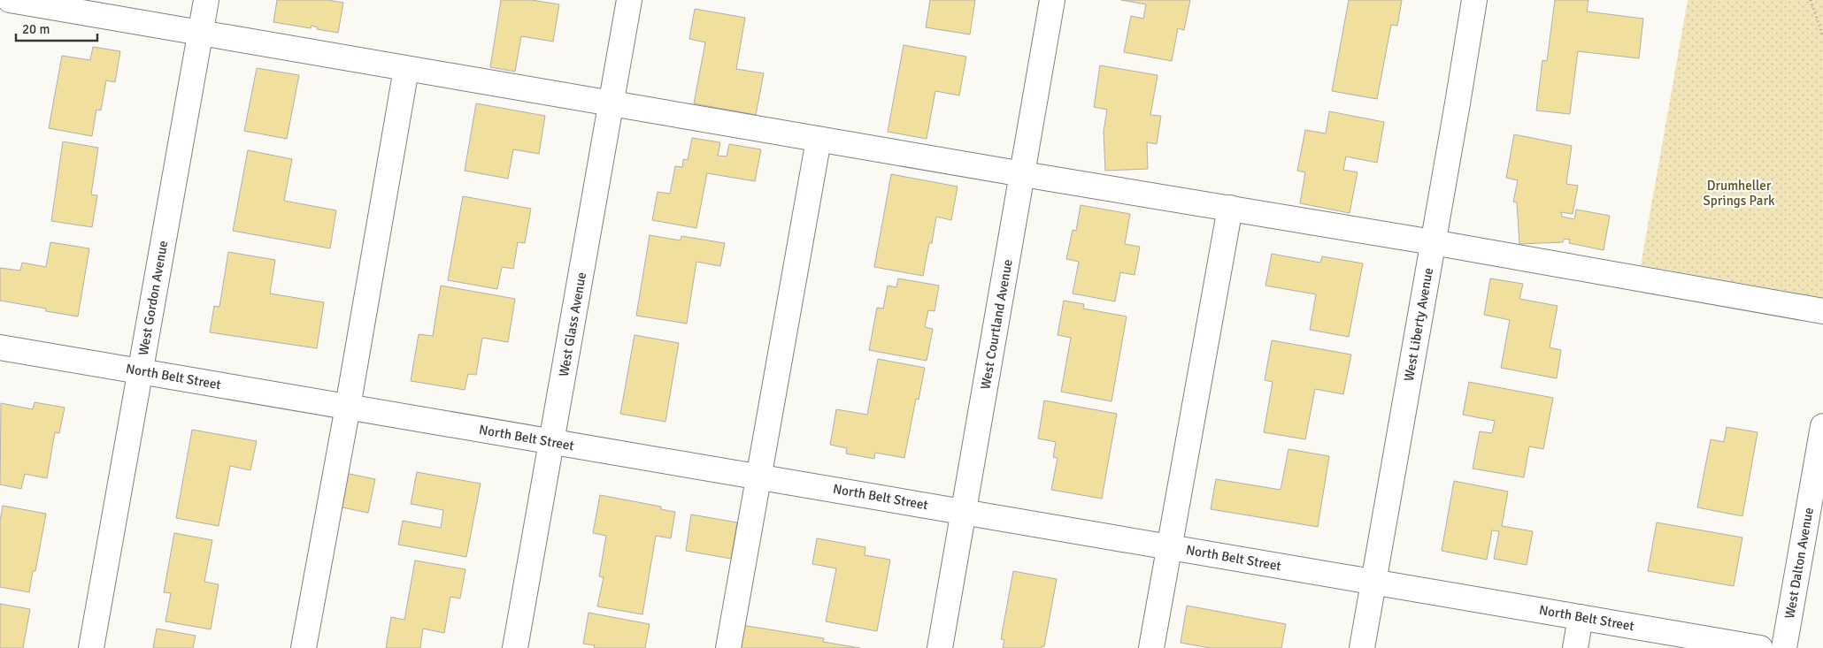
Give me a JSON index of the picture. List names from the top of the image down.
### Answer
{
  "streets": {
    "street": [
      "West Gordon Avenue",
      "West Glass Avenue",
      "West Courtland Avenue",
      "West Liberty Avenue",
      "North Belt Street",
      "West Dalton Avenue"
    ]
  },
  "crossings": [
    ["West Gordon Avenue", "North Belt Street"],
    ["West Glass Avenue", "North Belt Street"],
    ["West Courtland Avenue", "North Belt Street"],
    ["West Liberty Avenue", "North Belt Street"]
  ],
  "parks": ["Drumheller Springs Park"],
  "scale_bar": "20 m"
}
